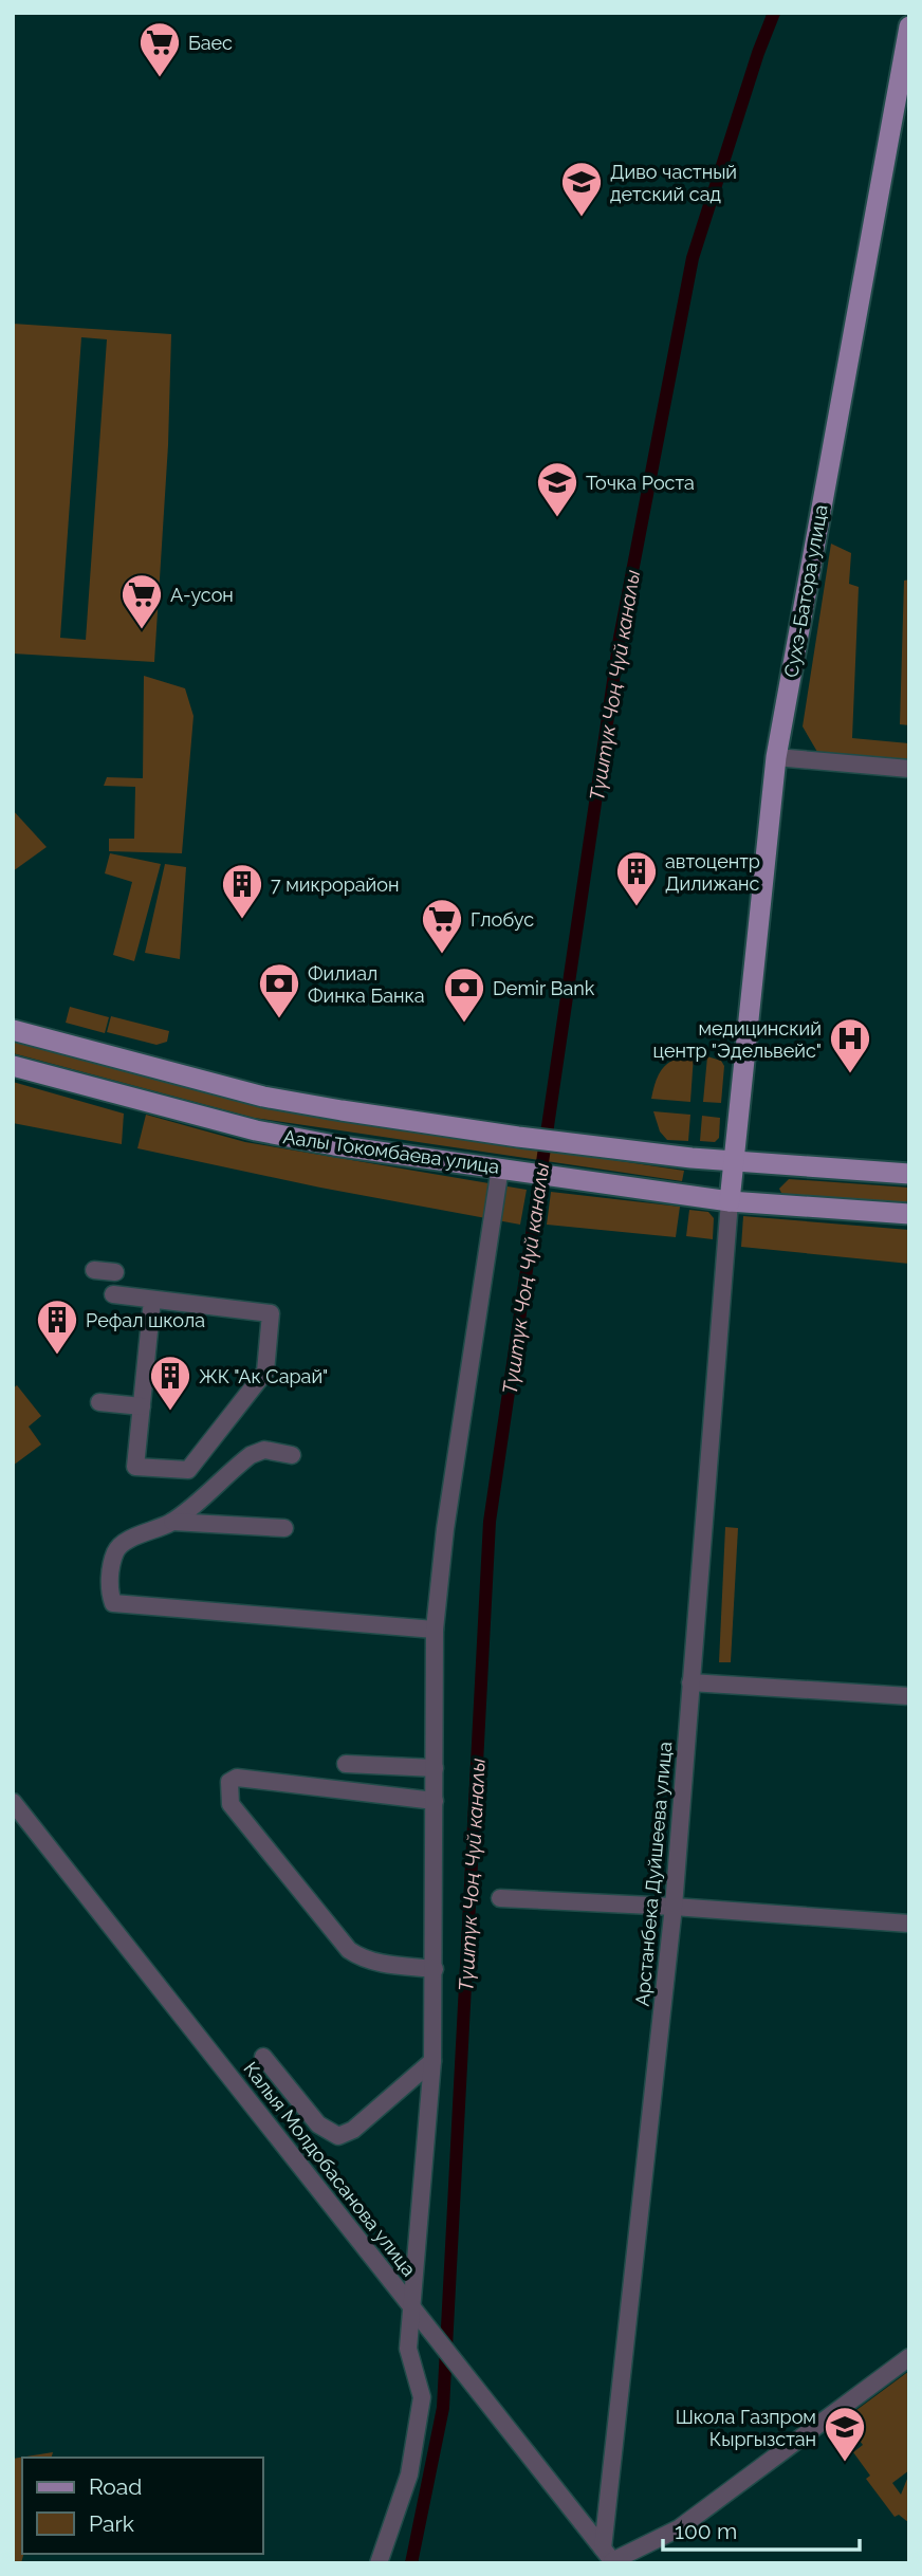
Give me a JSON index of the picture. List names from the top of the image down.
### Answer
{
  "streets": {
    "main road": ["Сухэ-Батора улица", "Аалы Токомбаева улица"],
    "street": ["Арстанбека Дуйшеева улица", "Калыя Молдобасанова улица"]
  },
  "crossings": [
    ["Сухэ-Батора улица", "Аалы Токомбаева улица"],
    ["Сухэ-Батора улица", "Арстанбека Дуйшеева улица"],
    ["Аалы Токомбаева улица", "Арстанбека Дуйшеева улица"],
    ["Арстанбека Дуйшеева улица", "Калыя Молдобасанова улица"]
  ],
  "water": ["Түштүк Чоң Чүй каналы"],
  "places": {
    "supermarket": ["Баес", "А-усон", "Глобус"],
    "school or university": ["Диво частный детский сад", "Точка Роста", "Школа Газпром Кыргызстан"],
    "building": [
      "автоцентр Дилижанс",
      "7 микрорайон",
      "Рефал школа",
      "ЖК \"Ак Сарай\""
    ],
    "bank": ["Филиал Финка Банка", "Demir Bank"],
    "hospital": ["медицинский центр \"Эдельвейс\""]
  },
  "legend": ["Road", "Park"],
  "scale_bar": "100 m"
}
